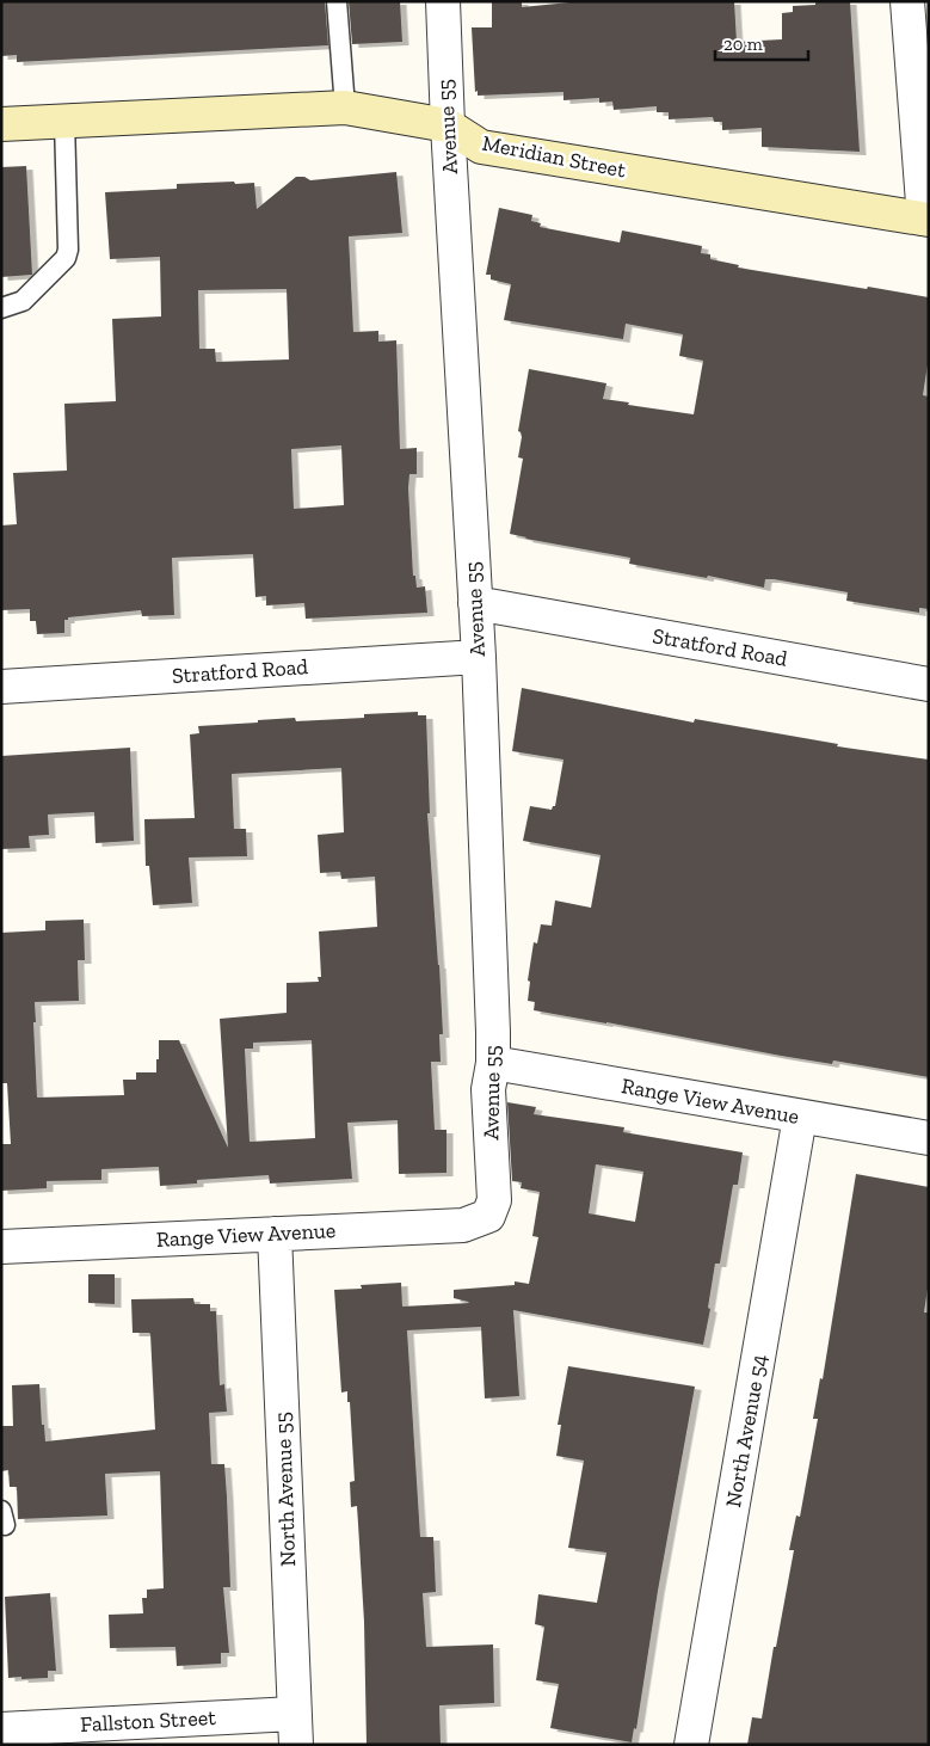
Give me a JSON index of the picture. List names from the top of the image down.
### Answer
{
  "streets": {
    "street": [
      "Avenue 55",
      "Meridian Street",
      "Stratford Road",
      "Range View Avenue",
      "North Avenue 54",
      "North Avenue 55",
      "Fallston Street"
    ]
  },
  "crossings": [
    ["Avenue 55", "Meridian Street"],
    ["Avenue 55", "Stratford Road"],
    ["Avenue 55", "Range View Avenue"],
    ["Range View Avenue", "North Avenue 54"],
    ["Range View Avenue", "North Avenue 55"],
    ["North Avenue 55", "Fallston Street"]
  ],
  "scale_bar": "20 m"
}
